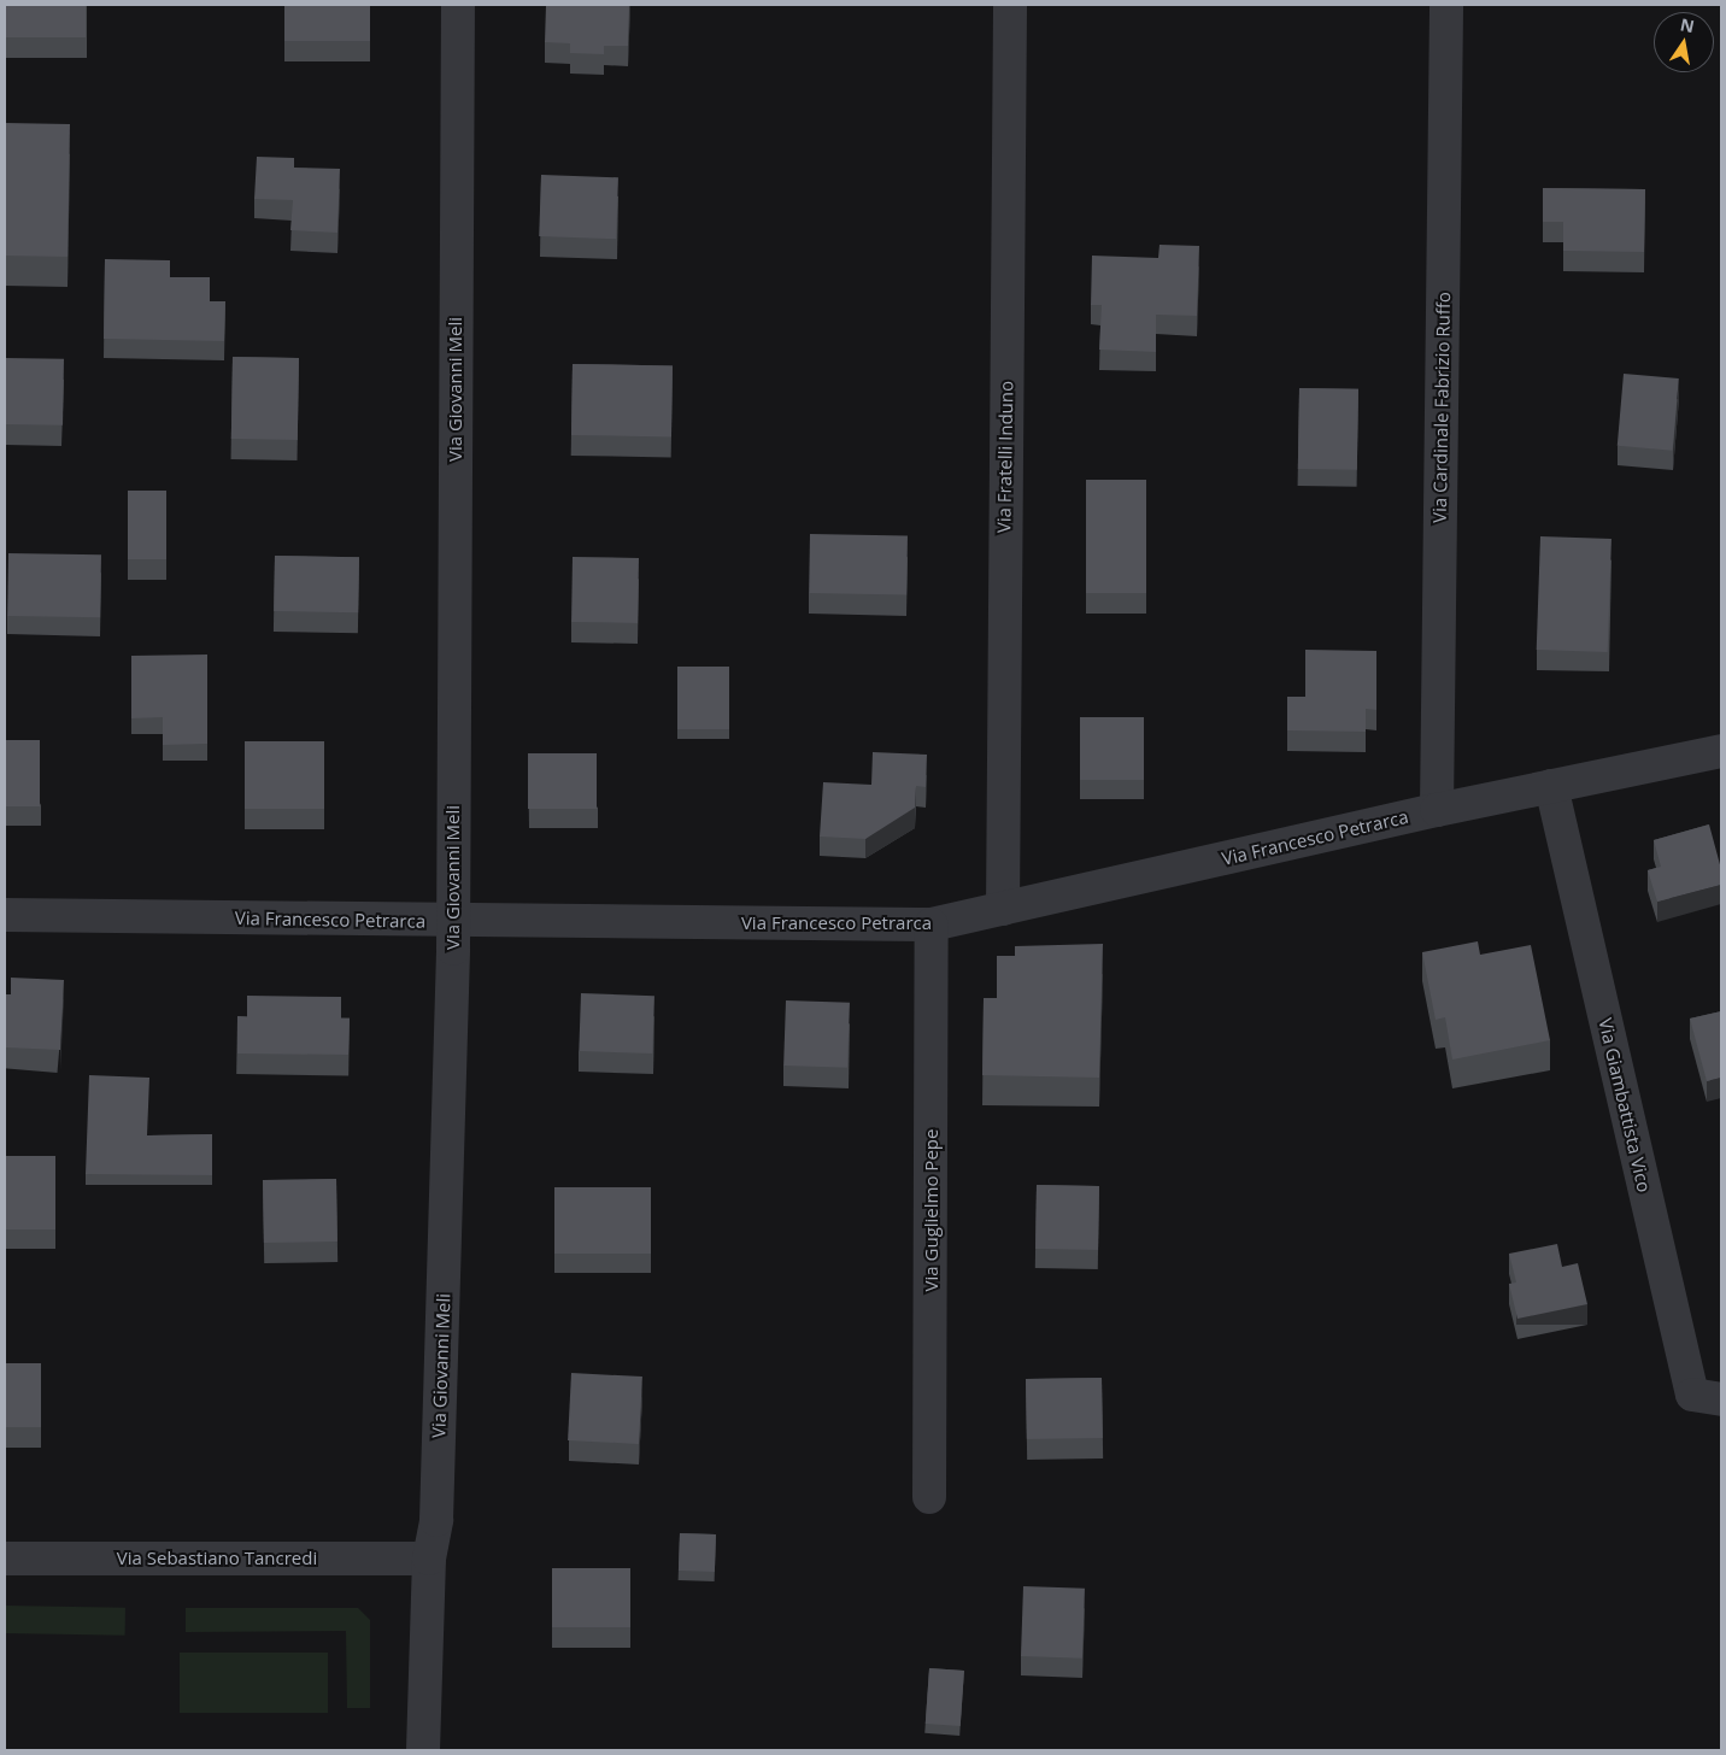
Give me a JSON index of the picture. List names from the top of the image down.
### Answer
{
  "streets": {
    "street": [
      "Via Giovanni Meli",
      "Via Cardinale Fabrizio Ruffo",
      "Via Fratelli Induno",
      "Via Francesco Petrarca",
      "Via Giambattista Vico",
      "Via Guglielmo Pepe",
      "Via Sebastiano Tancredi"
    ]
  },
  "crossings": [
    ["Via Giovanni Meli", "Via Francesco Petrarca"],
    ["Via Giovanni Meli", "Via Sebastiano Tancredi"],
    ["Via Cardinale Fabrizio Ruffo", "Via Francesco Petrarca"],
    ["Via Fratelli Induno", "Via Francesco Petrarca"],
    ["Via Francesco Petrarca", "Via Giambattista Vico"],
    ["Via Francesco Petrarca", "Via Guglielmo Pepe"]
  ],
  "north": "top"
}
